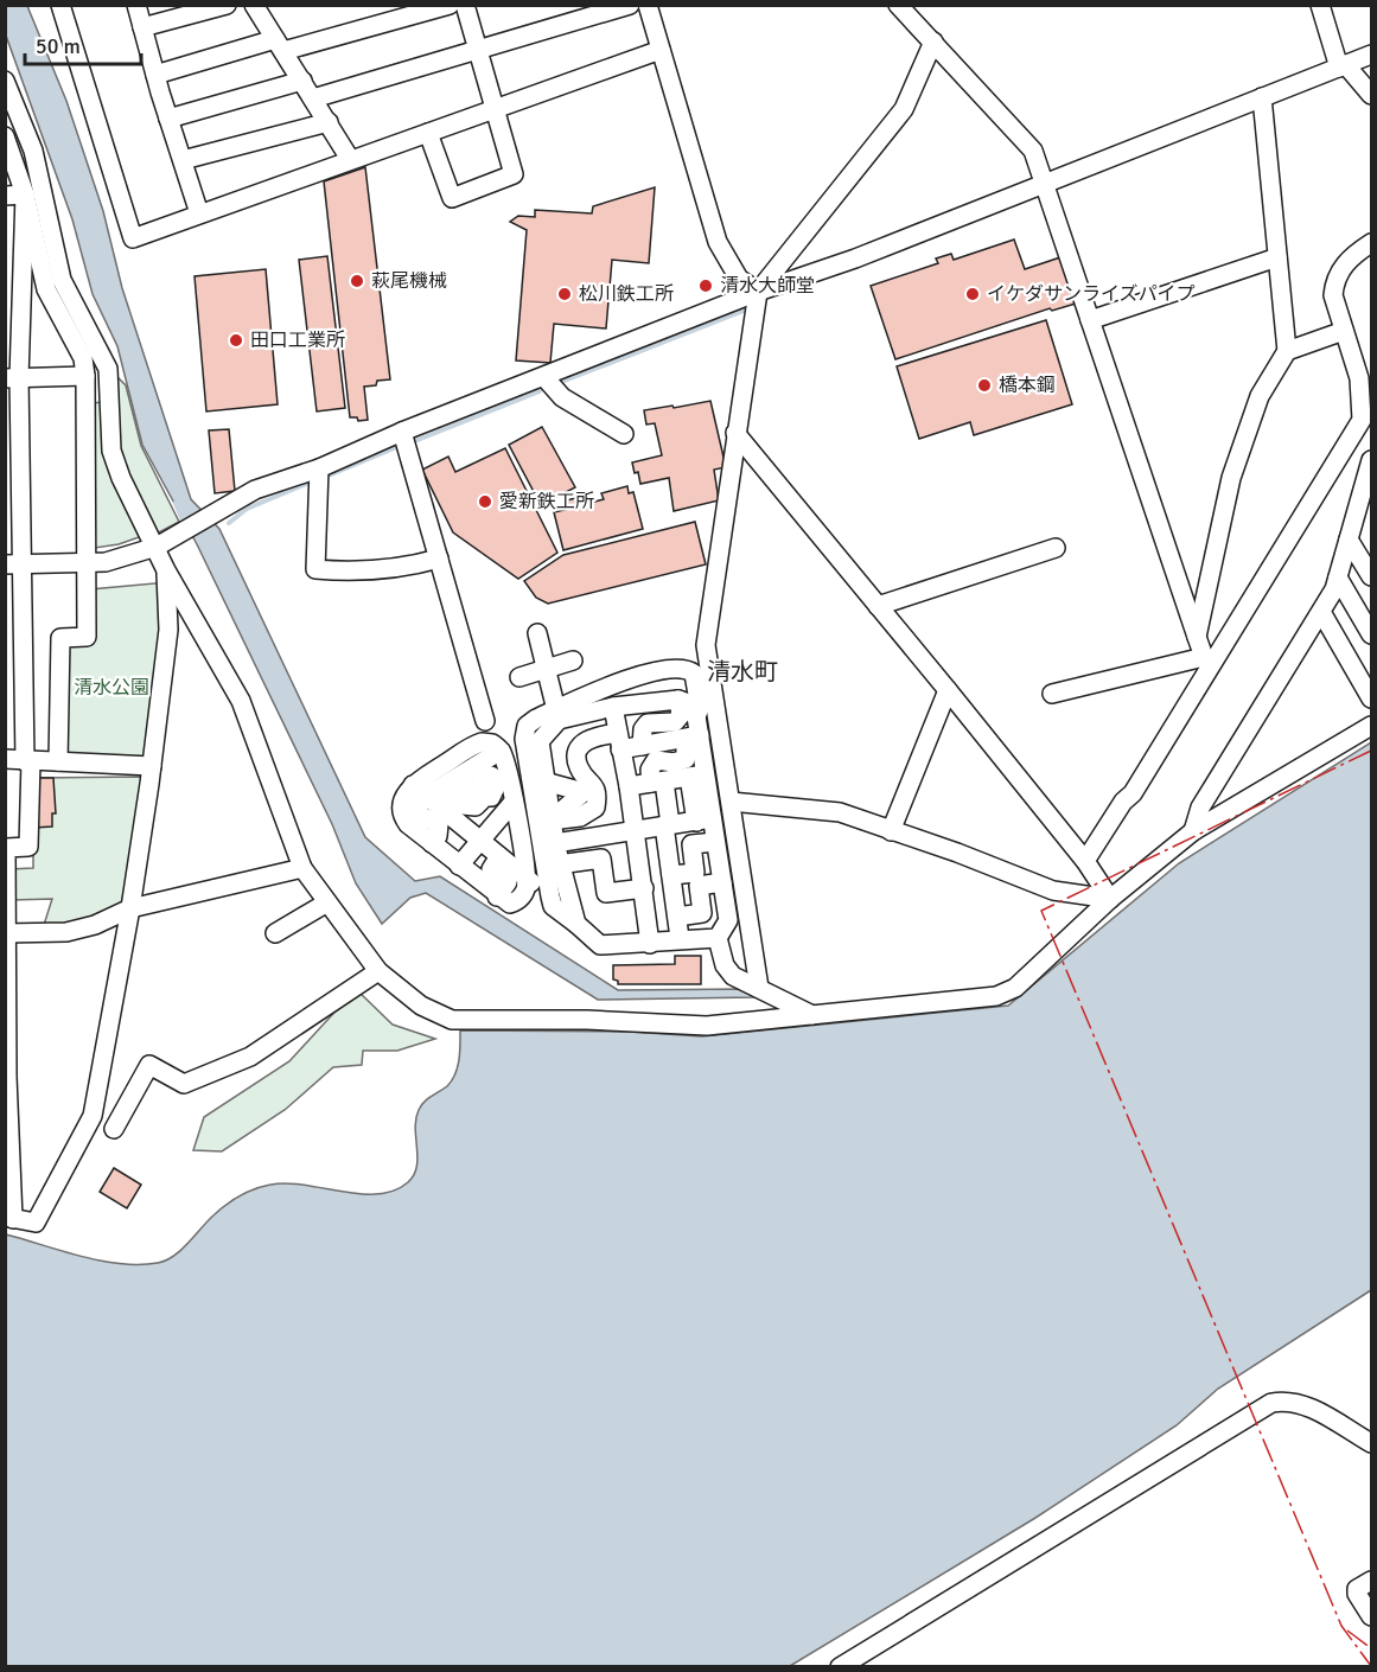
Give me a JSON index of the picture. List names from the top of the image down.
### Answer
{
  "districts": ["清水町"],
  "parks": ["清水公園"],
  "places": [
    "萩尾機械",
    "清水大師堂",
    "松川鉄工所",
    "イケダサンライズパイプ",
    "田口工業所",
    "橋本鋼",
    "愛新鉄工所"
  ],
  "scale_bar": "50 m"
}
